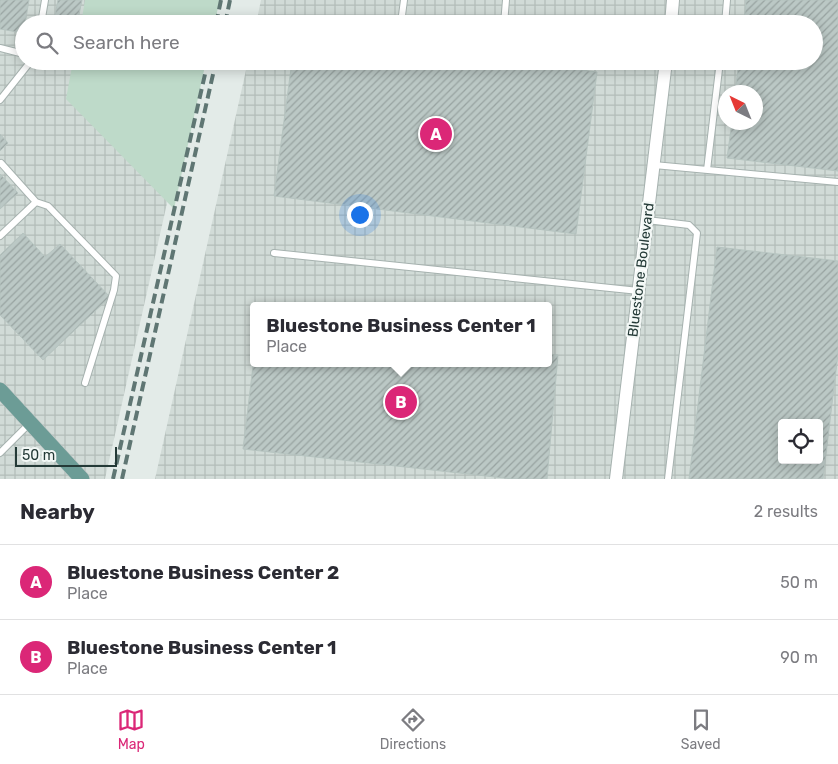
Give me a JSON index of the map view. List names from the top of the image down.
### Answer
{
  "streets": {
    "street": ["Bluestone Boulevard"]
  },
  "scale_bar": "50 m",
  "north": "top left",
  "page": {
    "search": "Search here",
    "pins": ["A", "B"],
    "popup": ["Bluestone Business Center 1", "Place"],
    "scale": "50 m",
    "heading": ["Nearby", "2 results"],
    "list": [
      {
        "mark": "A",
        "name": "Bluestone Business Center 2",
        "note": "Place",
        "value": "50 m"
      },
      {
        "mark": "B",
        "name": "Bluestone Business Center 1",
        "note": "Place",
        "value": "90 m"
      }
    ],
    "nav": ["Map", "Directions", "Saved"]
  }
}
